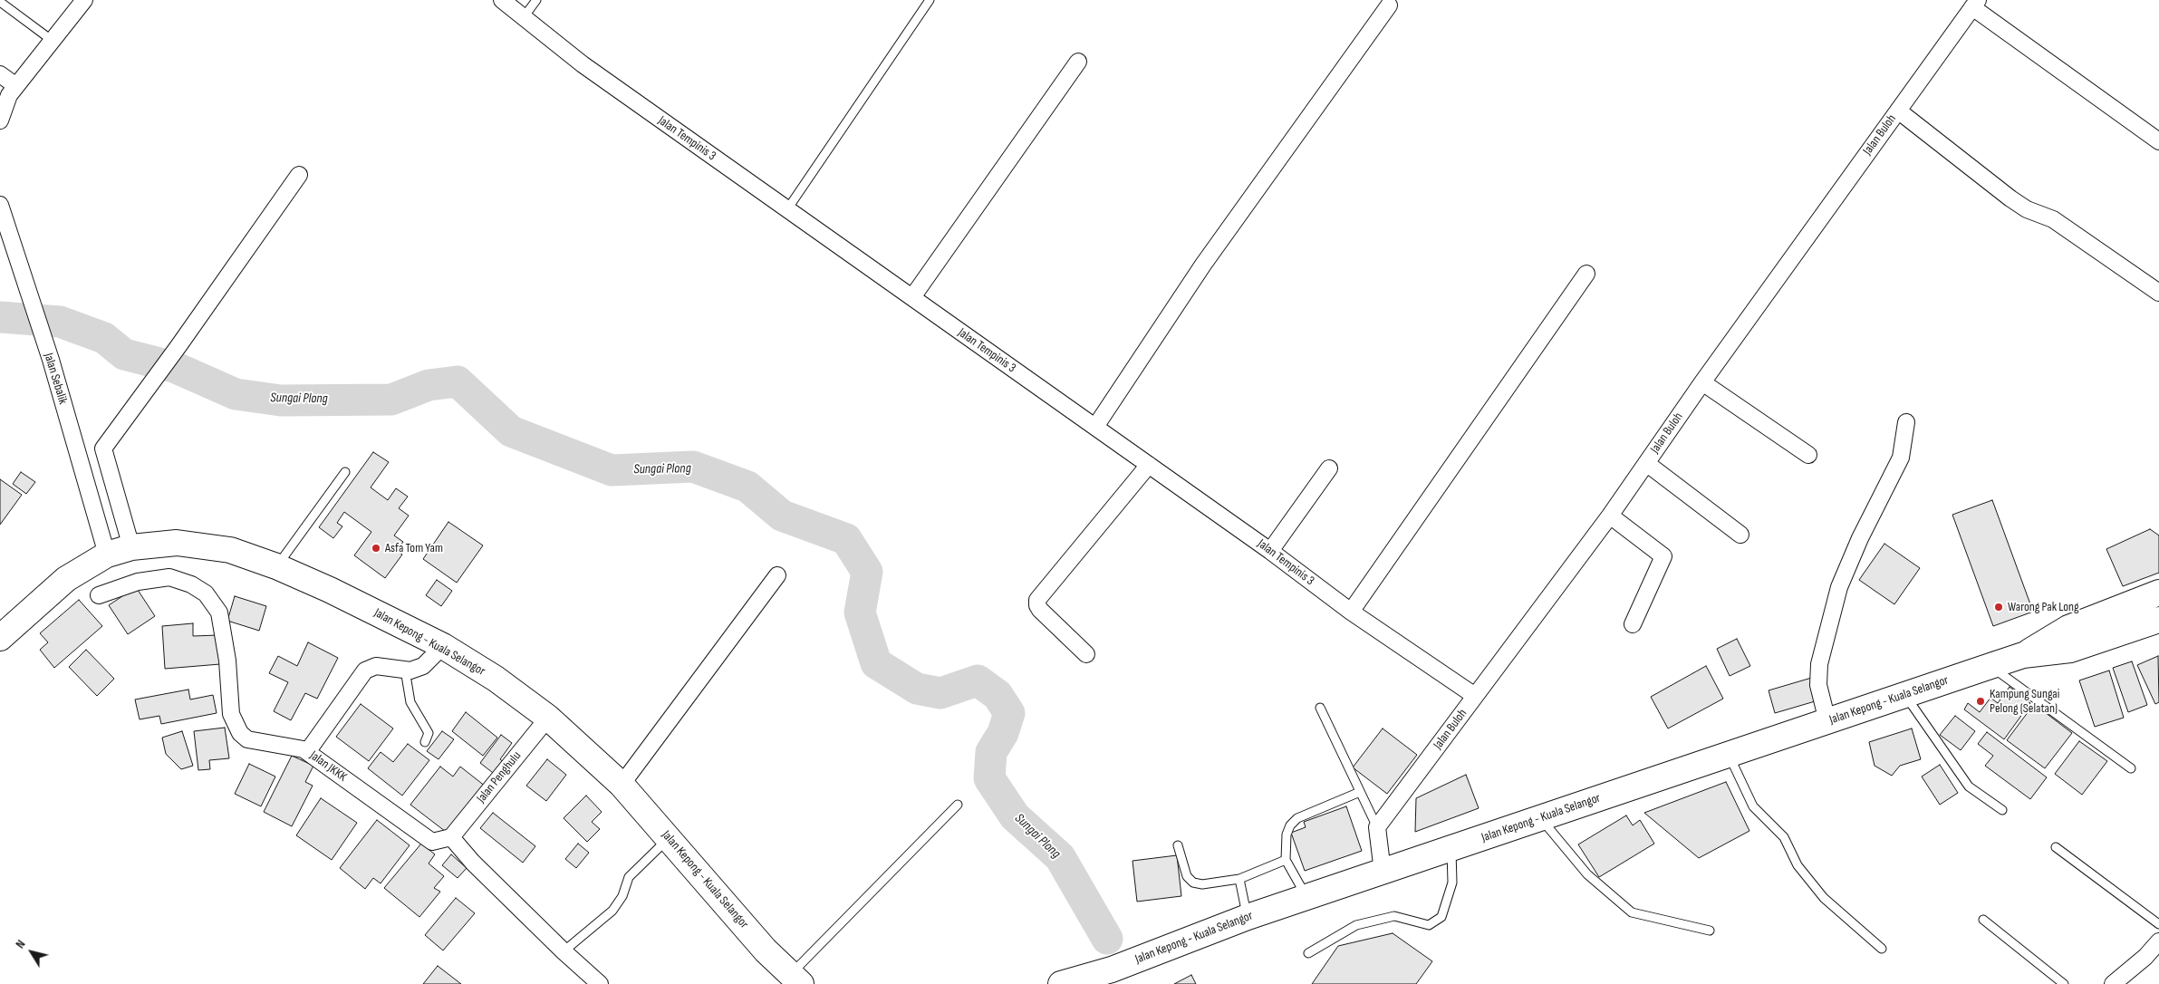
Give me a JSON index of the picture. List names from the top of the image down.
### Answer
{
  "streets": {
    "highway": ["Jalan Kepong - Kuala Selangor"],
    "street": [
      "Jalan Buloh",
      "Jalan Tempinis 3",
      "Jalan Sebalik",
      "Jalan JKKK",
      "Jalan Penghulu"
    ]
  },
  "crossings": [
    ["Jalan Buloh", "Jalan Tempinis 3"],
    ["Jalan Sebalik", "Jalan Kepong - Kuala Selangor"],
    ["Jalan Kepong - Kuala Selangor", "Jalan Penghulu"],
    ["Jalan JKKK", "Jalan Penghulu"]
  ],
  "water": ["Sungai Plong"],
  "places": ["Asfa Tom Yam", "Warong Pak Long", "Kampung Sungai Pelong (Selatan)"],
  "north": "top left"
}
